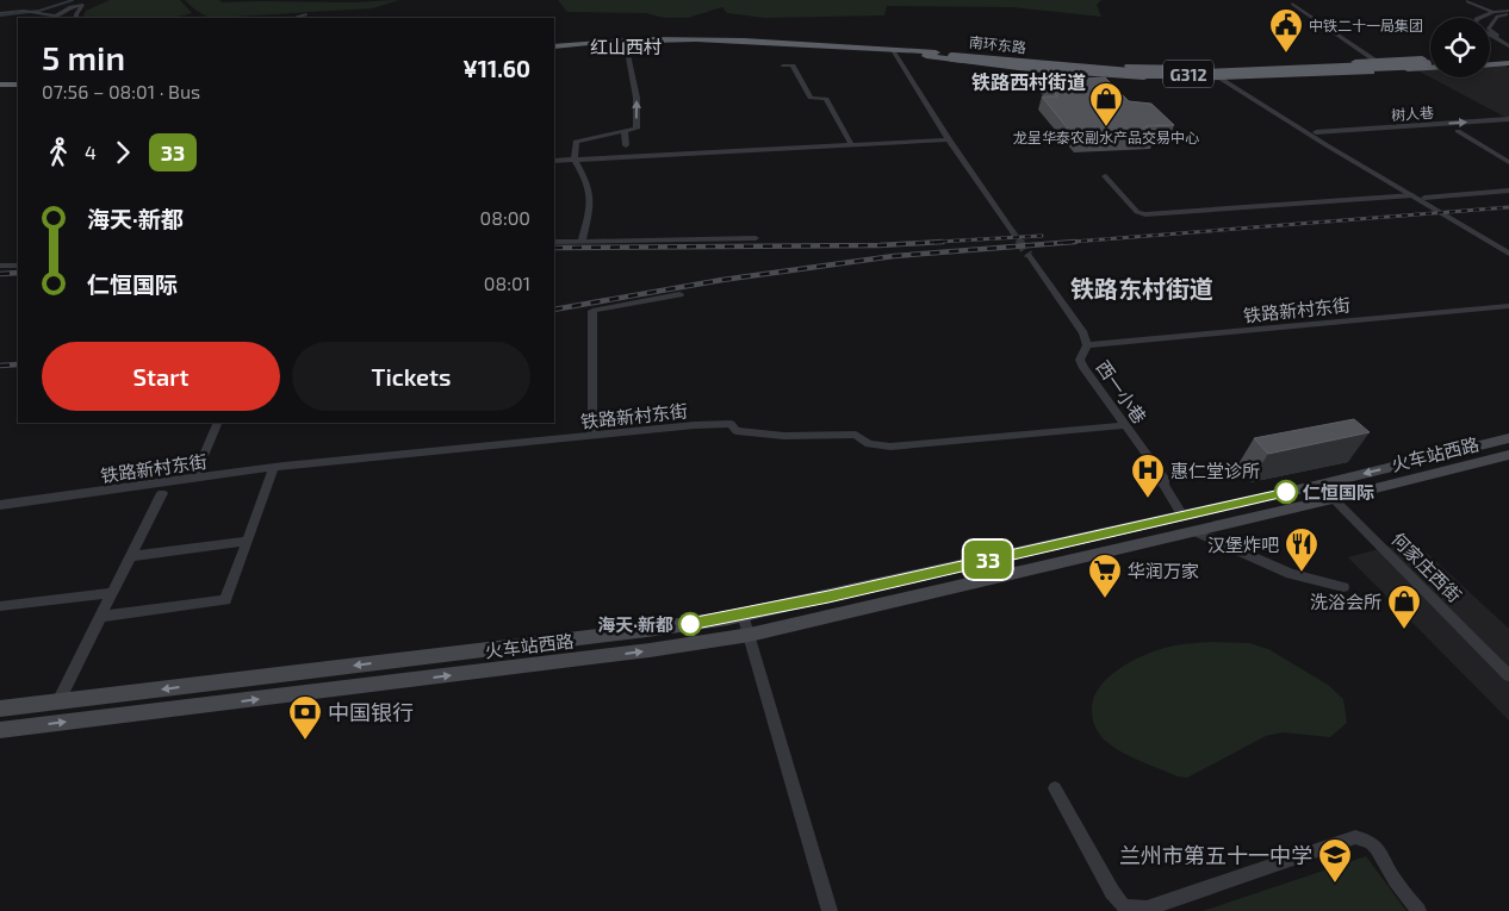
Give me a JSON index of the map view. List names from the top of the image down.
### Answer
{
  "streets": {
    "highway": ["南环东路", "G312"],
    "main road": ["火车站西路"],
    "street": [
      "树人巷",
      "铁路新村东街",
      "西一小巷",
      "何家庄西街"
    ]
  },
  "crossings": [
    ["铁路新村东街", "西一小巷"],
    ["西一小巷", "火车站西路"],
    ["火车站西路", "何家庄西街"]
  ],
  "districts": ["红山西村", "铁路西村街道", "铁路东村街道"],
  "places": {
    "public building": ["中铁二十一局集团"],
    "shop": ["龙呈华泰农副水产品交易中心", "洗浴会所"],
    "other": ["仁恒国际", "海天·新都"],
    "hospital": ["惠仁堂诊所"],
    "restaurant": ["汉堡炸吧"],
    "supermarket": ["华润万家"],
    "bank": ["中国银行"],
    "school or university": ["兰州市第五十一中学"]
  },
  "lines": ["bus line 33"],
  "page": {
    "on_map": "33",
    "heading": ["5 min", "07:56 – 08:01 · Bus", "¥11.60"],
    "legs": ["4", "33"],
    "list": [
      {
        "name": "海天·新都",
        "value": "08:00"
      },
      {
        "name": "仁恒国际",
        "value": "08:01"
      }
    ],
    "buttons": ["Start", "Tickets"]
  }
}
